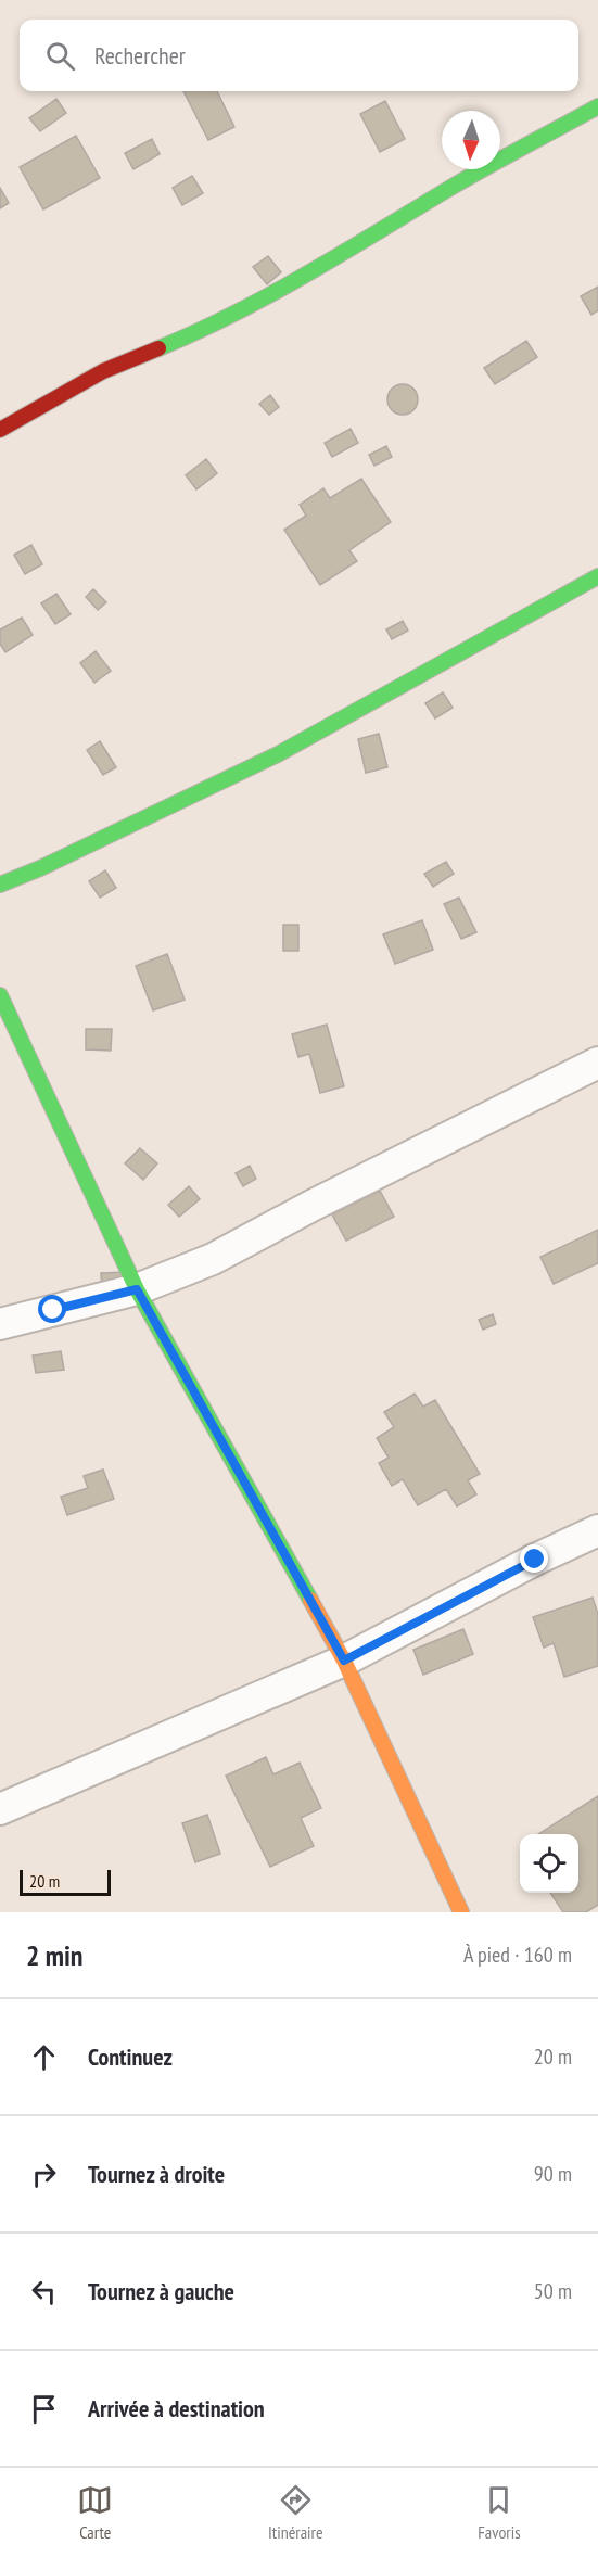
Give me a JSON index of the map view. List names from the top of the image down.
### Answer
{
  "scale_bar": "20 m",
  "north": "bottom",
  "page": {
    "search": "Rechercher",
    "scale": "20 m",
    "heading": ["2 min", "À pied · 160 m"],
    "list": [
      ["Continuez", "20 m"],
      ["Tournez à droite", "90 m"],
      ["Tournez à gauche", "50 m"],
      "Arrivée à destination"
    ],
    "nav": ["Carte", "Itinéraire", "Favoris"]
  }
}
